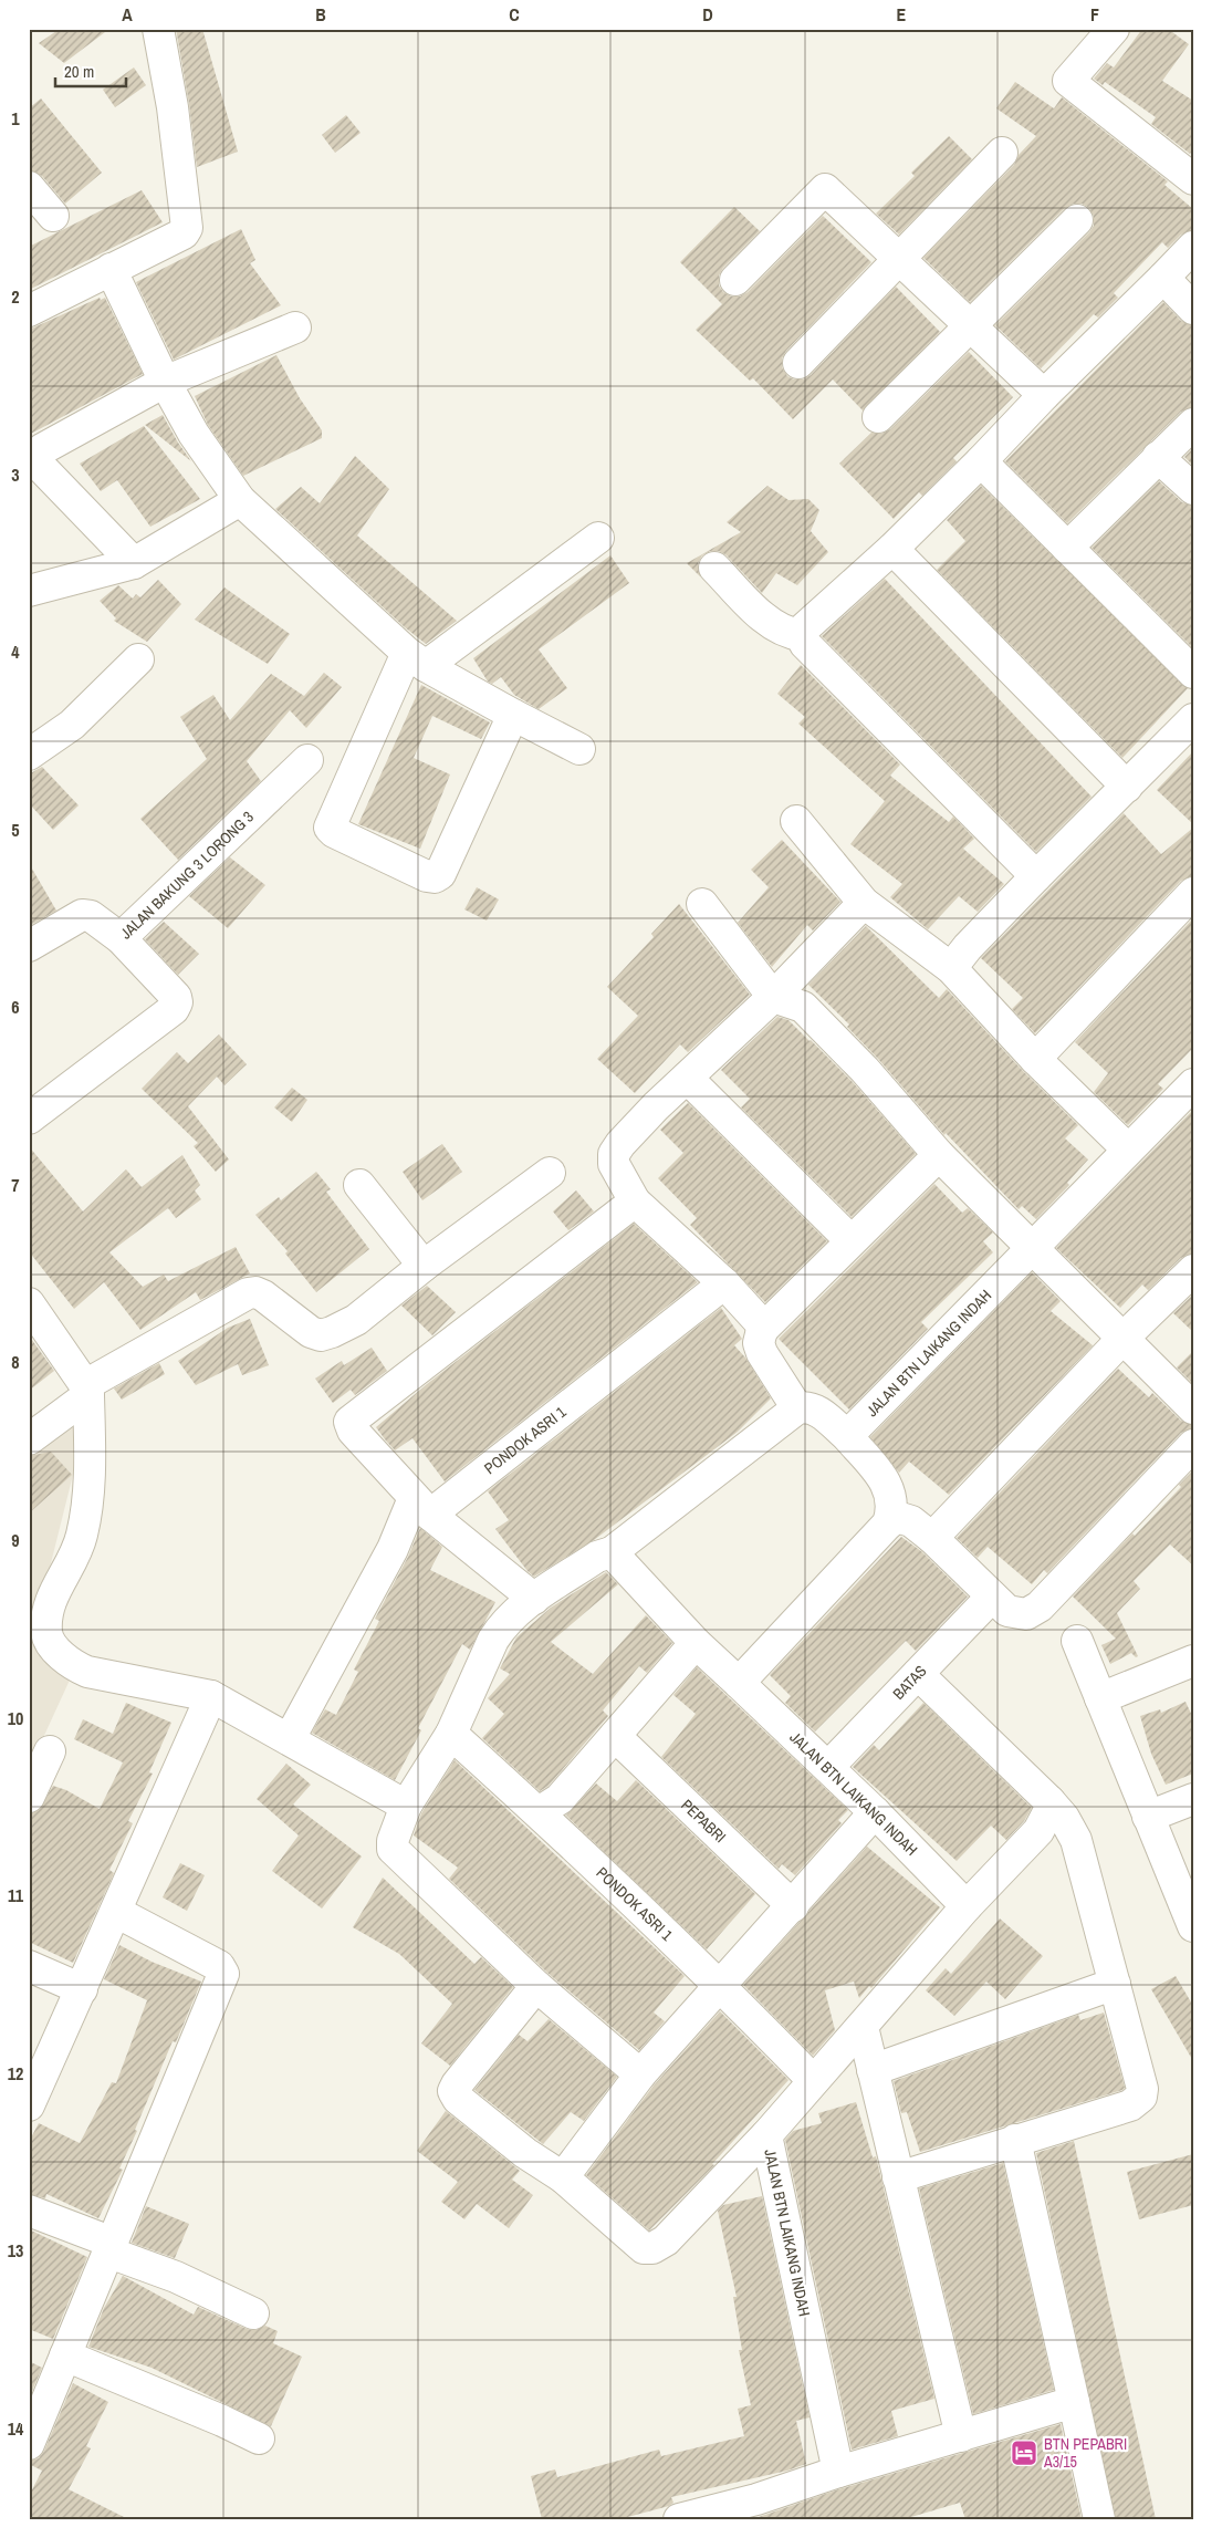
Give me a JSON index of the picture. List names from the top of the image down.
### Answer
{
  "streets": {
    "street": [
      "JALAN BAKUNG 3 LORONG 3",
      "JALAN BTN LAIKANG INDAH",
      "PONDOK ASRI 1",
      "BATAS",
      "PEPABRI"
    ]
  },
  "crossings": [
    ["JALAN BTN LAIKANG INDAH", "PONDOK ASRI 1"],
    ["JALAN BTN LAIKANG INDAH", "BATAS"]
  ],
  "places": {
    "hotel": ["BTN PEPABRI A3/15"]
  },
  "scale_bar": "20 m",
  "grid": {
    "columns": [
      "A",
      "B",
      "C",
      "D",
      "E",
      "F"
    ],
    "rows": [
      "1",
      "2",
      "3",
      "4",
      "5",
      "6",
      "7",
      "8",
      "9",
      "10",
      "11",
      "12",
      "13",
      "14"
    ]
  }
}
